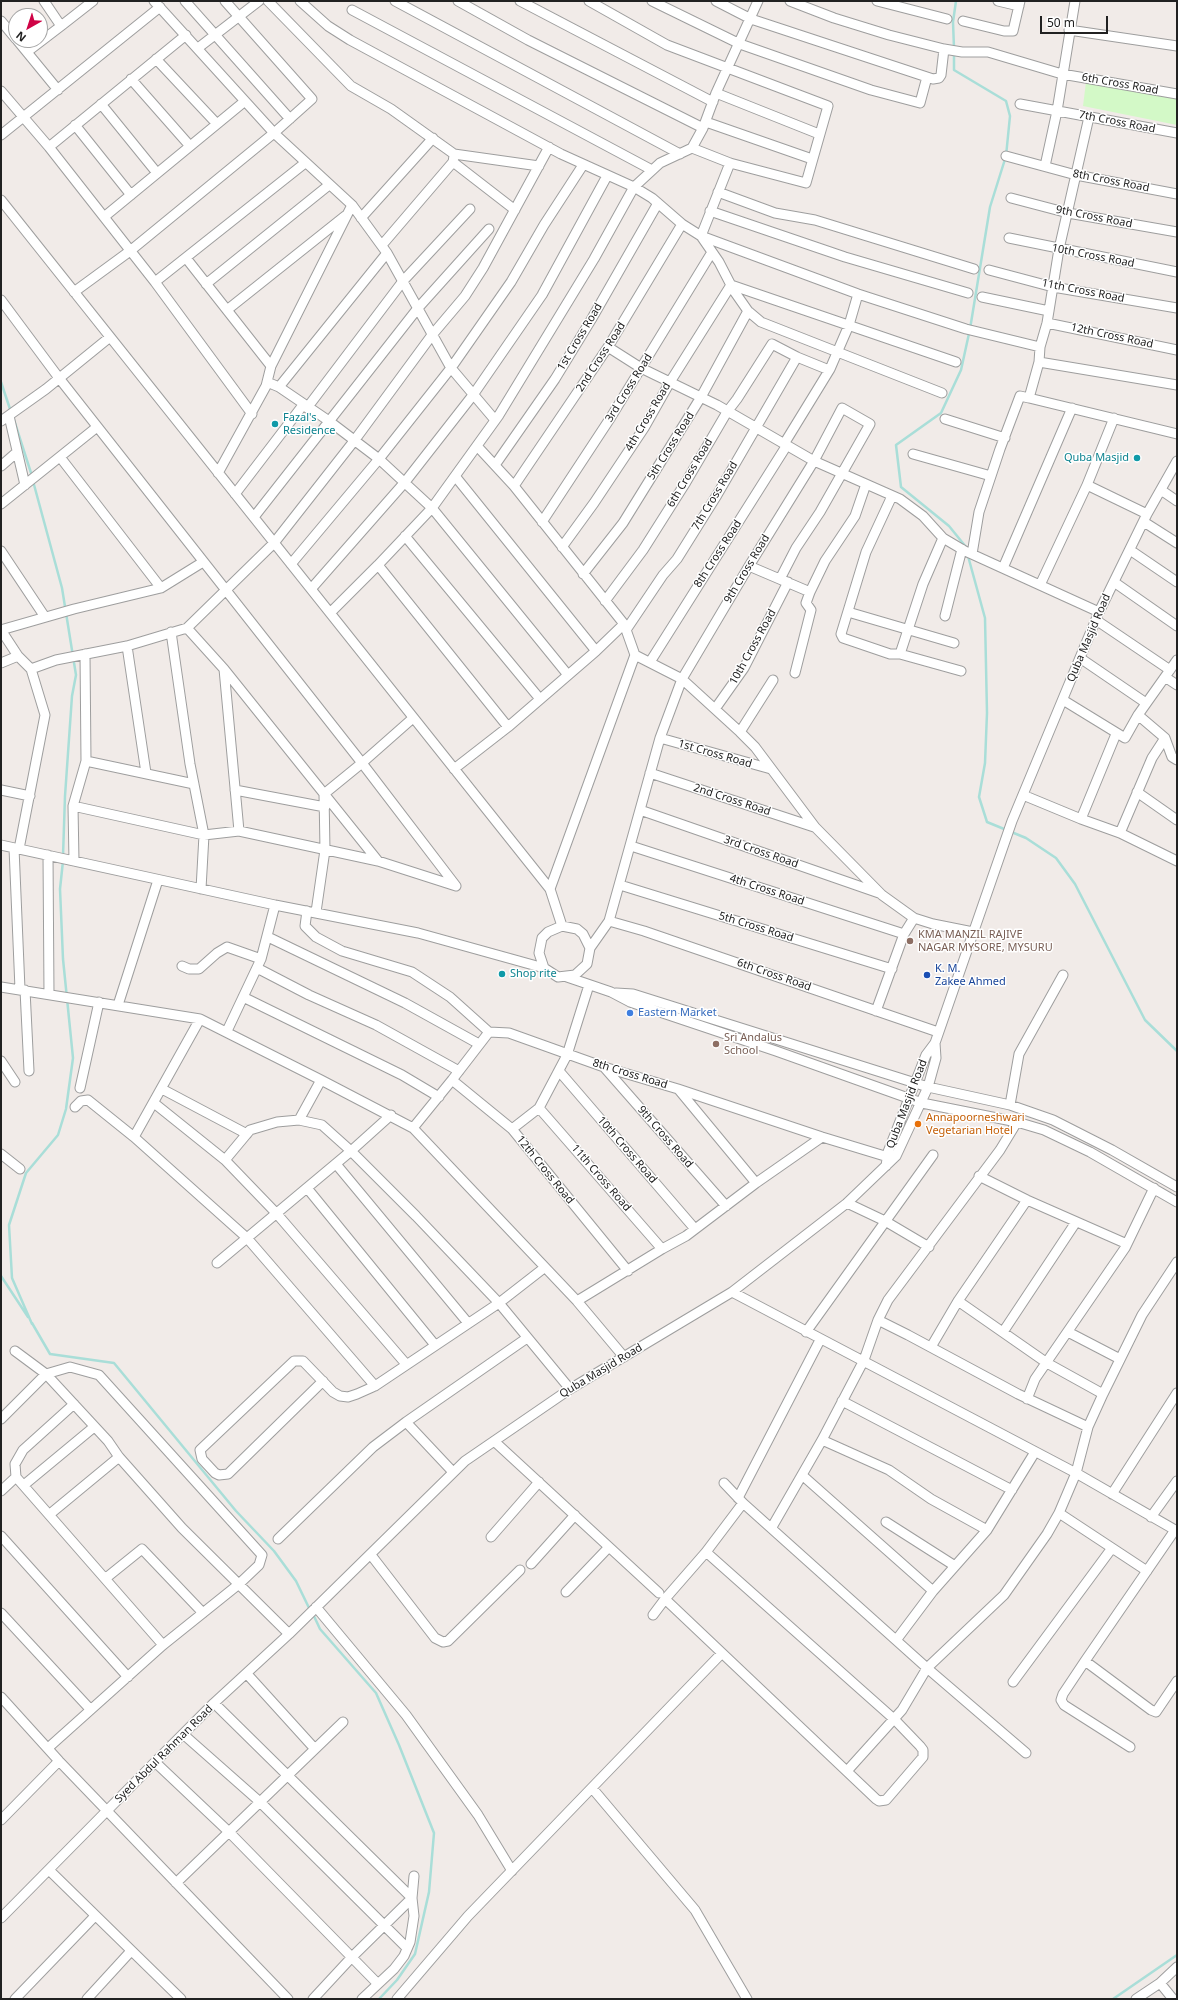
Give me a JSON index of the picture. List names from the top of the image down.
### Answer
{
  "streets": {
    "street": [
      "6th Cross Road",
      "7th Cross Road",
      "8th Cross Road",
      "9th Cross Road",
      "10th Cross Road",
      "11th Cross Road",
      "12th Cross Road",
      "1st Cross Road",
      "2nd Cross Road",
      "3rd Cross Road",
      "4th Cross Road",
      "5th Cross Road",
      "Quba Masjid Road",
      "Syed Abdul Rahman Road"
    ]
  },
  "crossings": [
    ["6th Cross Road", "7th Cross Road"],
    ["6th Cross Road", "9th Cross Road"],
    ["6th Cross Road", "Quba Masjid Road"],
    ["8th Cross Road", "9th Cross Road"],
    ["8th Cross Road", "Quba Masjid Road"],
    ["9th Cross Road", "10th Cross Road"],
    ["9th Cross Road", "1st Cross Road"],
    ["9th Cross Road", "2nd Cross Road"],
    ["9th Cross Road", "3rd Cross Road"],
    ["9th Cross Road", "4th Cross Road"],
    ["9th Cross Road", "5th Cross Road"],
    ["Quba Masjid Road", "Syed Abdul Rahman Road"]
  ],
  "places": [
    "Fazal's Residence",
    "Quba Masjid",
    "KMA MANZIL RAJIVE NAGAR MYSORE, MYSURU",
    "Shop rite",
    "K. M. Zakee Ahmed",
    "Eastern Market",
    "Sri Andalus School",
    "Annapoorneshwari Vegetarian Hotel"
  ],
  "scale_bar": "50 m",
  "north": "bottom left"
}
